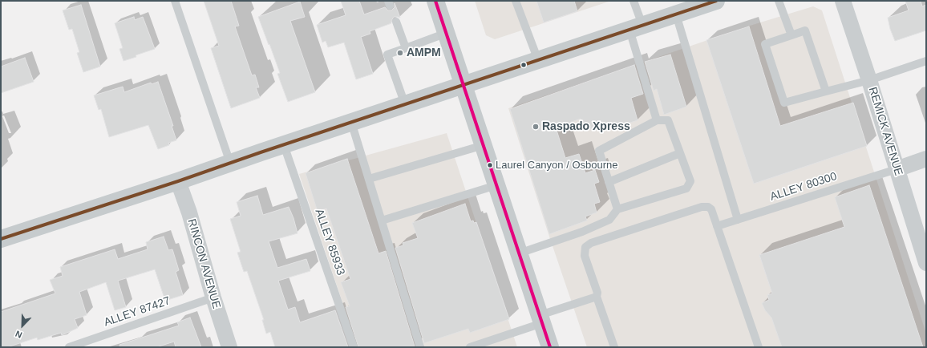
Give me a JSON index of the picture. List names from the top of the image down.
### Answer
{
  "streets": {
    "street": ["REMICK AVENUE", "RINCON AVENUE"],
    "lane": ["ALLEY 80300", "ALLEY 85933", "ALLEY 87427"]
  },
  "crossings": [
    ["REMICK AVENUE", "ALLEY 80300"],
    ["RINCON AVENUE", "ALLEY 87427"]
  ],
  "places": ["AMPM", "Raspado Xpress", "Laurel Canyon / Osbourne"],
  "north": "bottom left"
}
